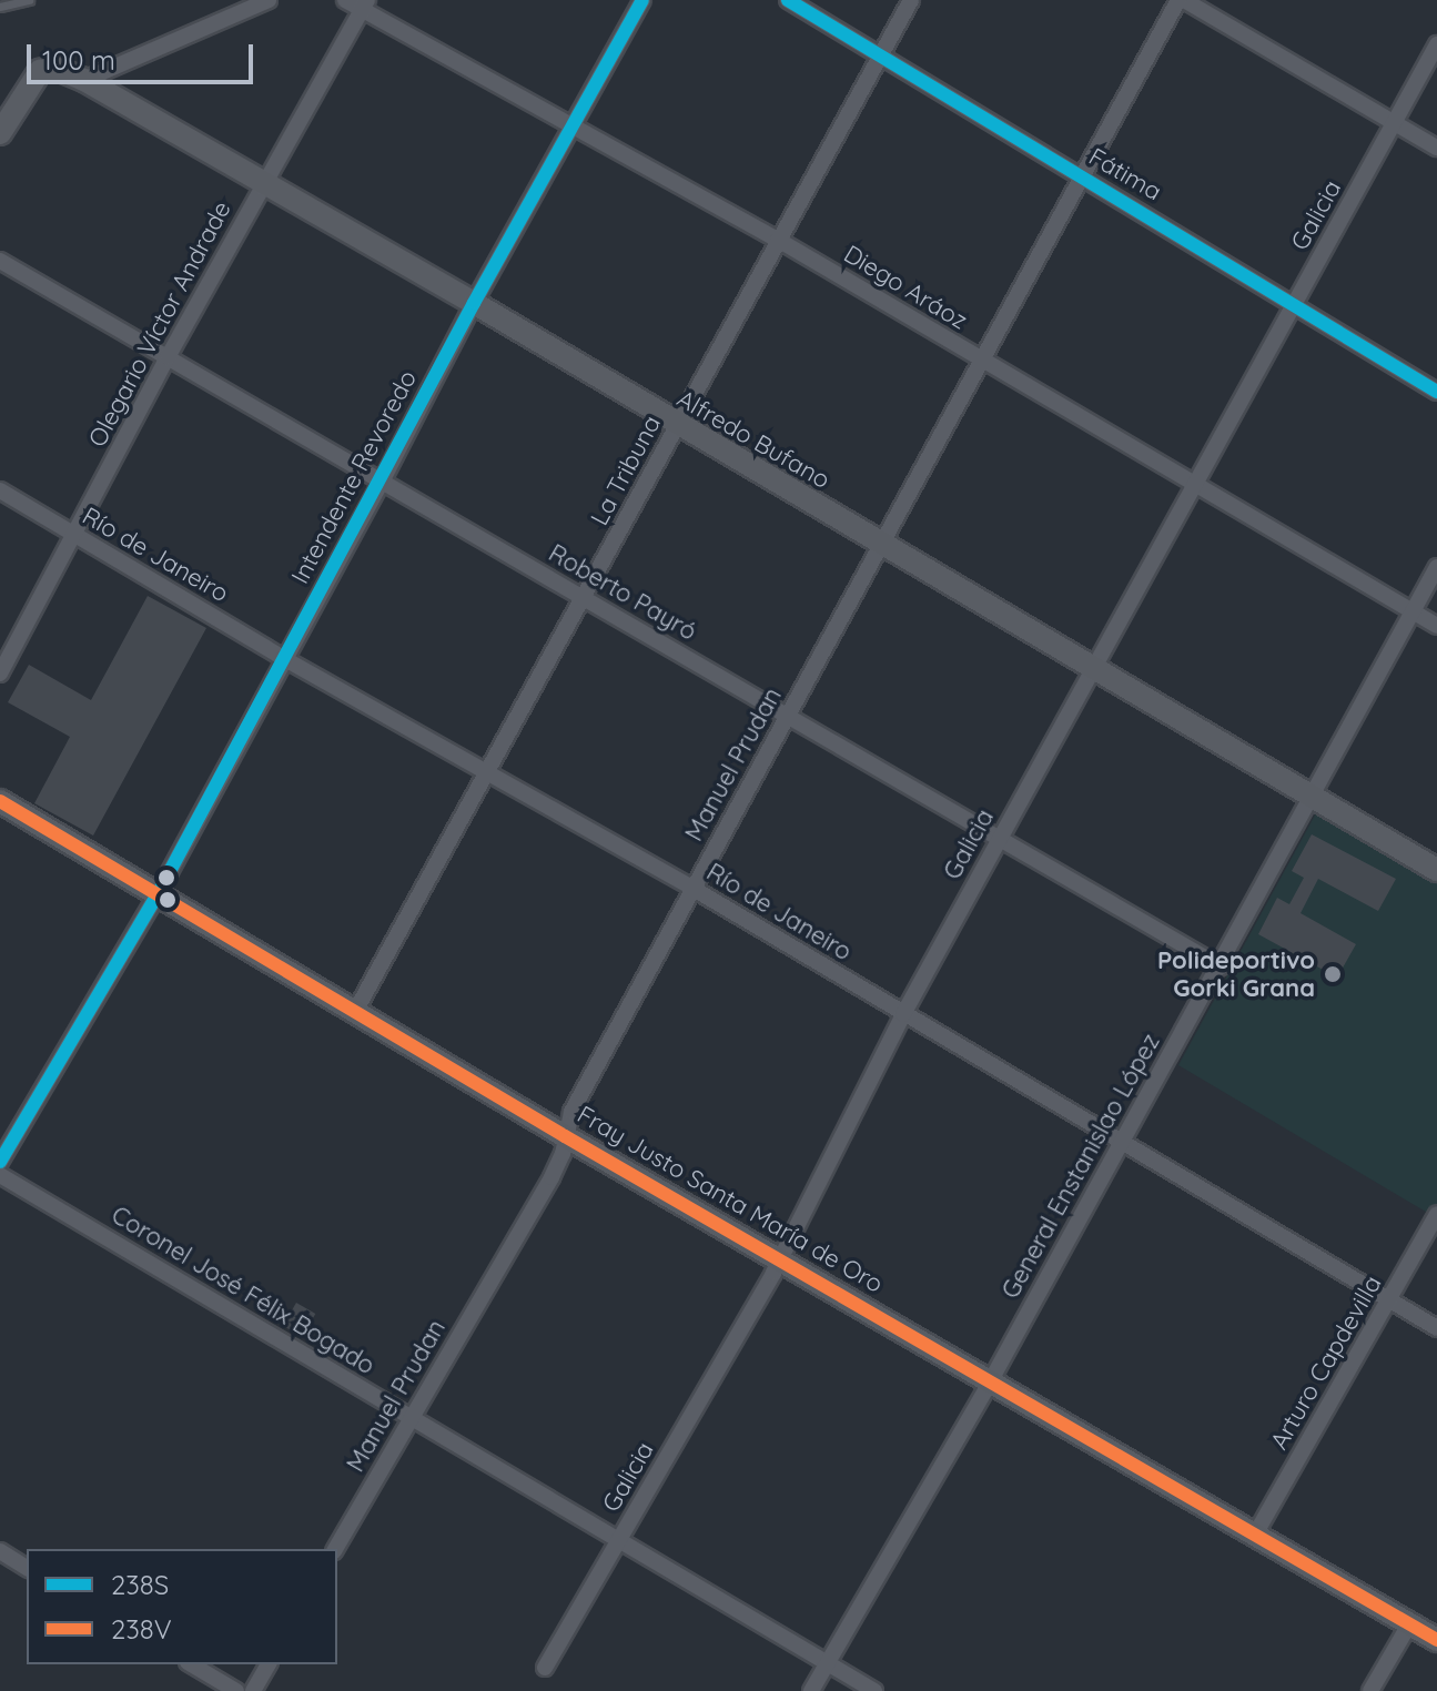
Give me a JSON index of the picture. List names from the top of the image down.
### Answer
{
  "streets": {
    "street": [
      "Fátima",
      "Galicia",
      "Diego Aráoz",
      "Olegario Víctor Andrade",
      "Alfredo Bufano",
      "La Tribuna",
      "Intendente Revoredo",
      "Río de Janeiro",
      "Roberto Payró",
      "Manuel Prudan",
      "General Enstanislao López",
      "Fray Justo Santa María de Oro",
      "Coronel José Félix Bogado",
      "Arturo Capdevilla"
    ]
  },
  "crossings": [
    ["Fátima", "Galicia"],
    ["Fátima", "La Tribuna"],
    ["Fátima", "Manuel Prudan"],
    ["Galicia", "Diego Aráoz"],
    ["Galicia", "Alfredo Bufano"],
    ["Galicia", "Río de Janeiro"],
    ["Galicia", "Roberto Payró"],
    ["Galicia", "Fray Justo Santa María de Oro"],
    ["Galicia", "Coronel José Félix Bogado"],
    ["Diego Aráoz", "Olegario Víctor Andrade"],
    ["Diego Aráoz", "La Tribuna"],
    ["Diego Aráoz", "Intendente Revoredo"],
    ["Diego Aráoz", "Manuel Prudan"],
    ["Diego Aráoz", "General Enstanislao López"],
    ["Olegario Víctor Andrade", "Alfredo Bufano"],
    ["Olegario Víctor Andrade", "Río de Janeiro"],
    ["Olegario Víctor Andrade", "Roberto Payró"],
    ["Alfredo Bufano", "La Tribuna"],
    ["Alfredo Bufano", "Intendente Revoredo"],
    ["Alfredo Bufano", "Manuel Prudan"],
    ["Alfredo Bufano", "General Enstanislao López"],
    ["La Tribuna", "Río de Janeiro"],
    ["La Tribuna", "Roberto Payró"],
    ["La Tribuna", "Fray Justo Santa María de Oro"],
    ["Intendente Revoredo", "Río de Janeiro"],
    ["Intendente Revoredo", "Roberto Payró"],
    ["Intendente Revoredo", "Fray Justo Santa María de Oro"],
    ["Río de Janeiro", "Manuel Prudan"],
    ["Río de Janeiro", "General Enstanislao López"],
    ["Río de Janeiro", "Arturo Capdevilla"],
    ["Roberto Payró", "Manuel Prudan"],
    ["Roberto Payró", "General Enstanislao López"],
    ["Manuel Prudan", "Fray Justo Santa María de Oro"],
    ["Manuel Prudan", "Coronel José Félix Bogado"],
    ["General Enstanislao López", "Fray Justo Santa María de Oro"],
    ["General Enstanislao López", "Coronel José Félix Bogado"],
    ["Fray Justo Santa María de Oro", "Arturo Capdevilla"]
  ],
  "places": ["Polideportivo Gorki Grana"],
  "lines": ["transit line 238S", "transit line 238V"],
  "legend": ["238S", "238V"],
  "scale_bar": "100 m"
}
